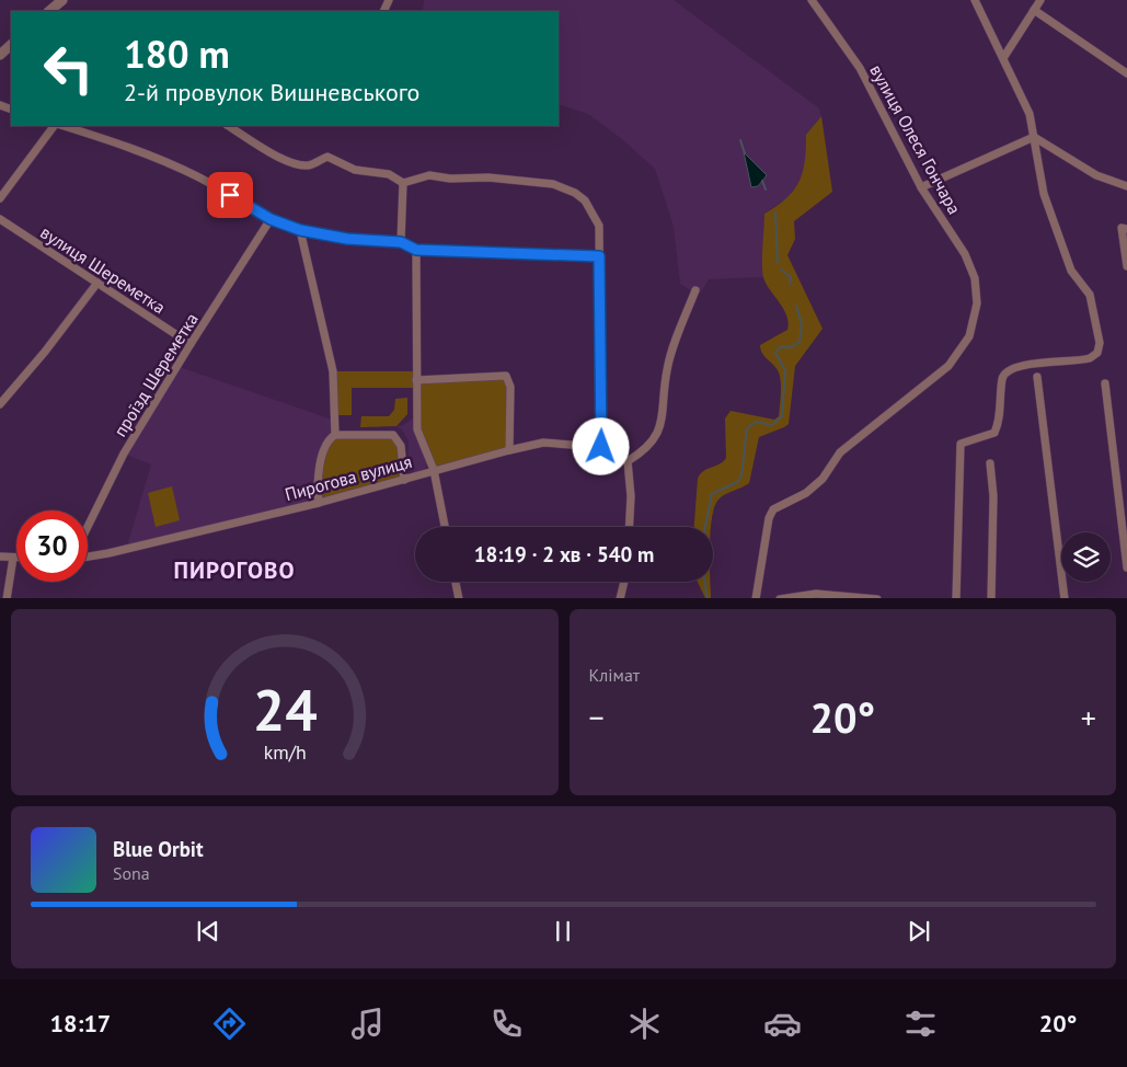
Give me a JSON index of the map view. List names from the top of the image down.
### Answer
{
  "streets": {
    "street": [
      "вулиця Олеся Гончара",
      "вулиця Шереметка",
      "проїзд Шереметка",
      "Пирогова вулиця"
    ]
  },
  "crossings": [
    ["вулиця Шереметка", "проїзд Шереметка"]
  ],
  "districts": ["ПИРОГОВО"],
  "page": {
    "turn": ["180 m", "2-й провулок Вишневського"],
    "limit": "30",
    "trip": "18:19 · 2 хв · 540 m",
    "tile": "Клімат",
    "heat": ["−", "20°", "+"],
    "song": ["Blue Orbit", "Sona"],
    "tabs": ["18:17", "20°"],
    "gauge": ["24", "km/h"]
  }
}
